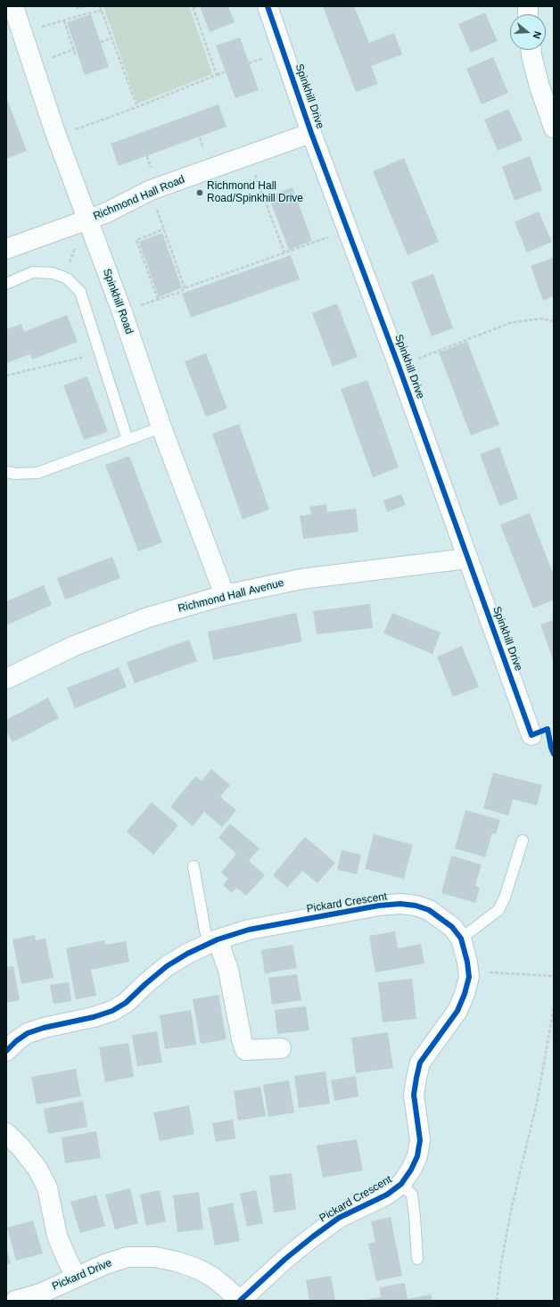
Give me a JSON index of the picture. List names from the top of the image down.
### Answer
{
  "streets": {
    "street": [
      "Spinkhill Drive",
      "Richmond Hall Road",
      "Spinkhill Road",
      "Richmond Hall Avenue",
      "Pickard Crescent",
      "Pickard Drive"
    ]
  },
  "crossings": [
    ["Spinkhill Drive", "Richmond Hall Road"],
    ["Spinkhill Drive", "Richmond Hall Avenue"],
    ["Richmond Hall Road", "Spinkhill Road"],
    ["Spinkhill Road", "Richmond Hall Avenue"],
    ["Pickard Crescent", "Pickard Drive"]
  ],
  "places": ["Richmond Hall Road/Spinkhill Drive"],
  "north": "right"
}
